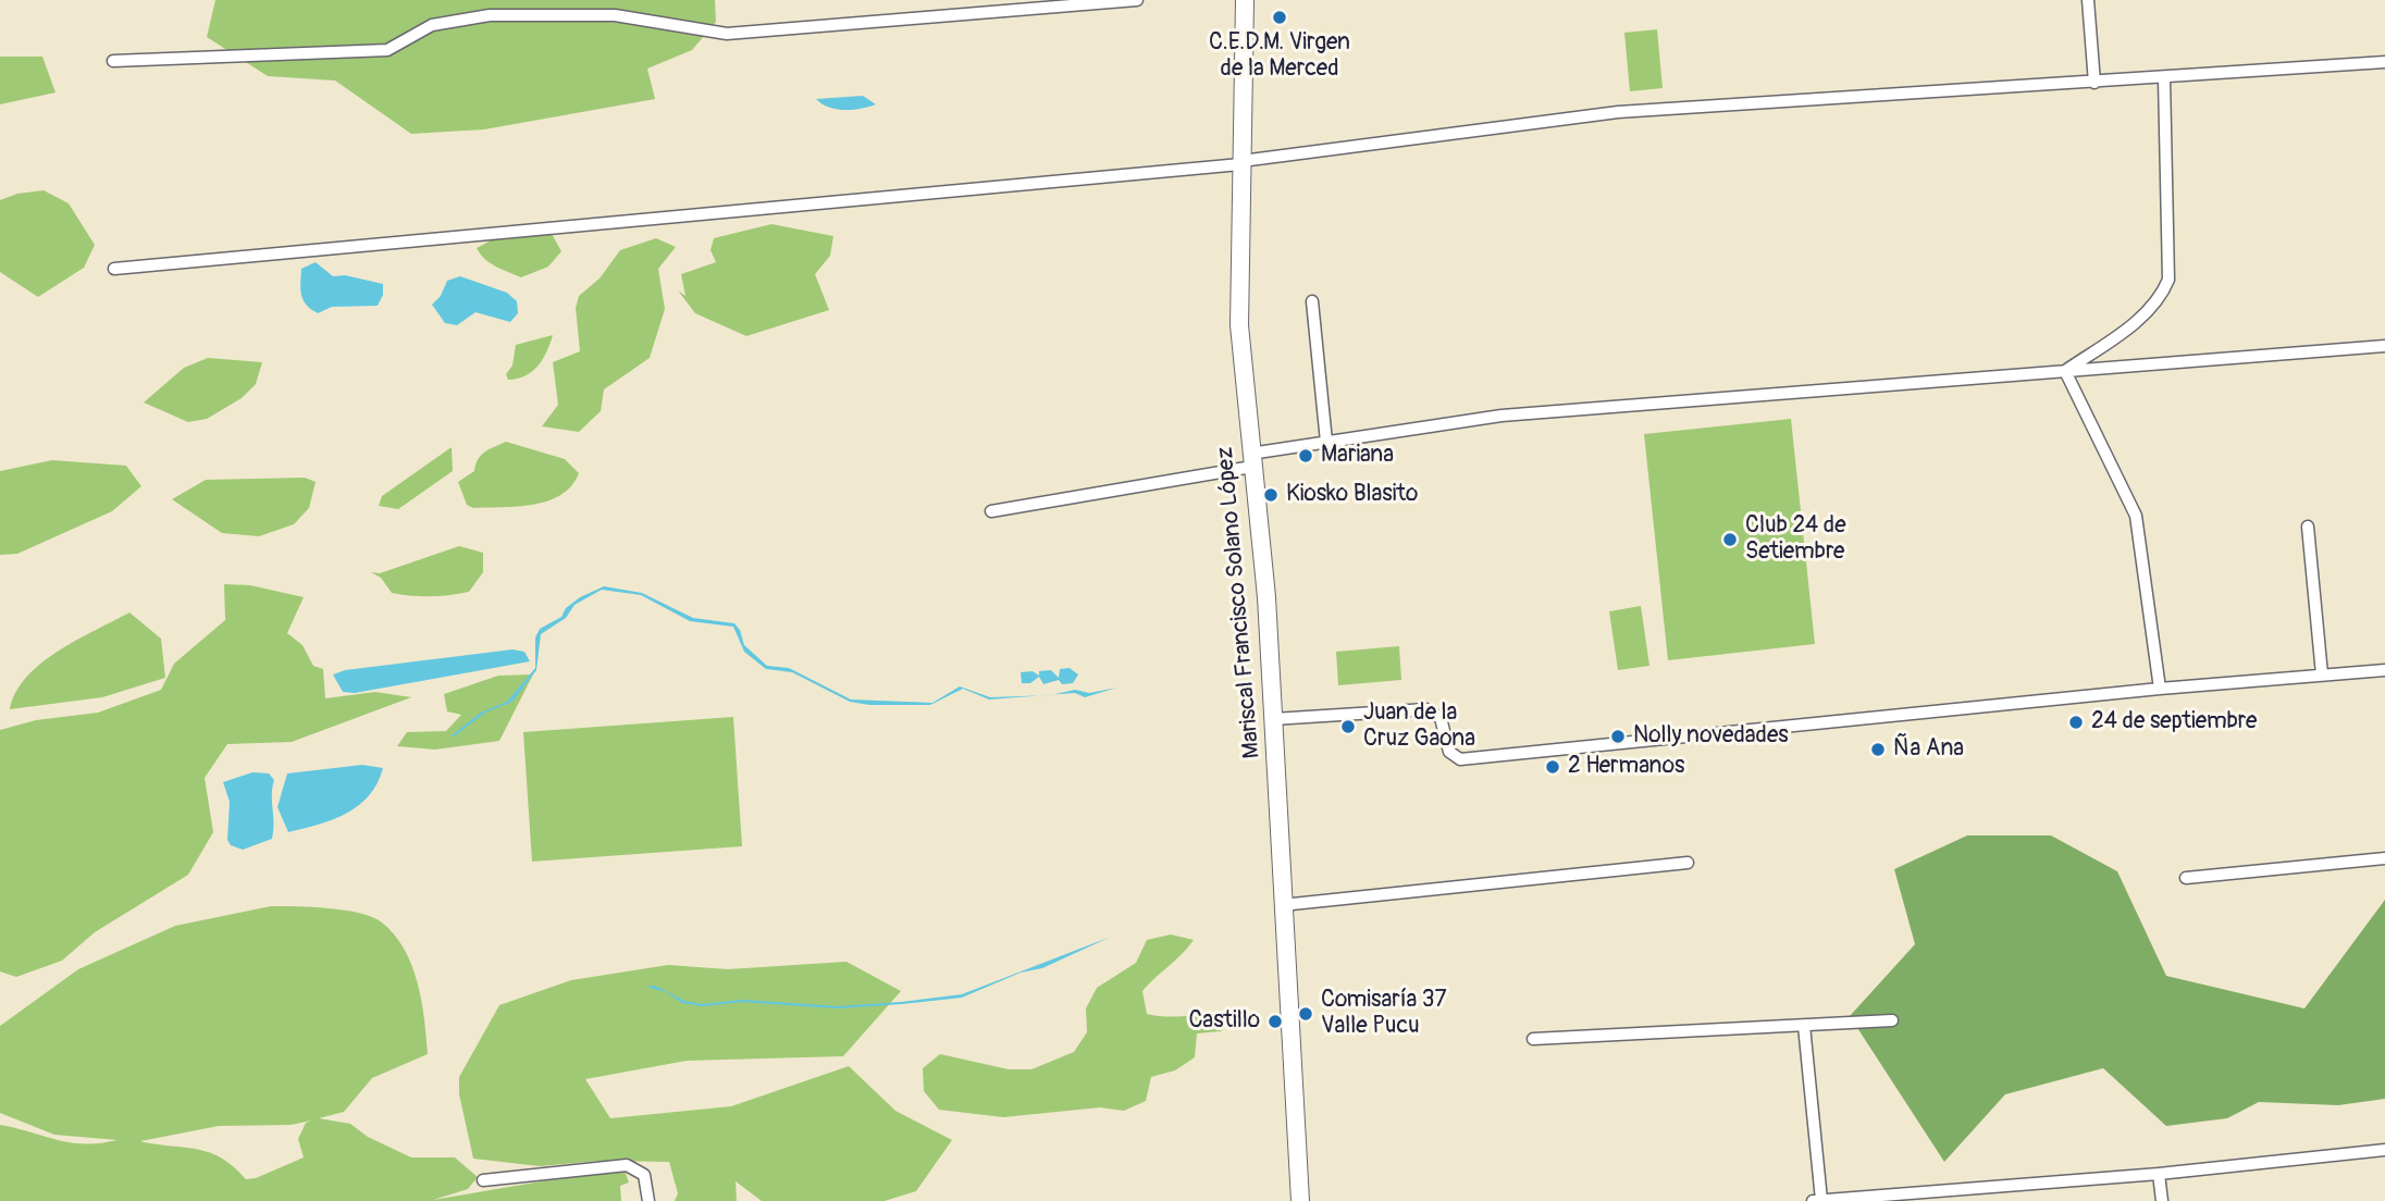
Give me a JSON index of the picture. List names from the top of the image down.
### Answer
{
  "streets": {
    "main road": ["Mariscal Francisco Solano López"]
  },
  "places": [
    "C.E.D.M. Virgen de la Merced",
    "Mariana",
    "Kiosko Blasito",
    "Club 24 de Setiembre",
    "24 de septiembre",
    "Juan de la Cruz Gaona",
    "Nolly novedades",
    "Ña Ana",
    "2 Hermanos",
    "Comisaría 37 Valle Pucu",
    "Castillo"
  ]
}
